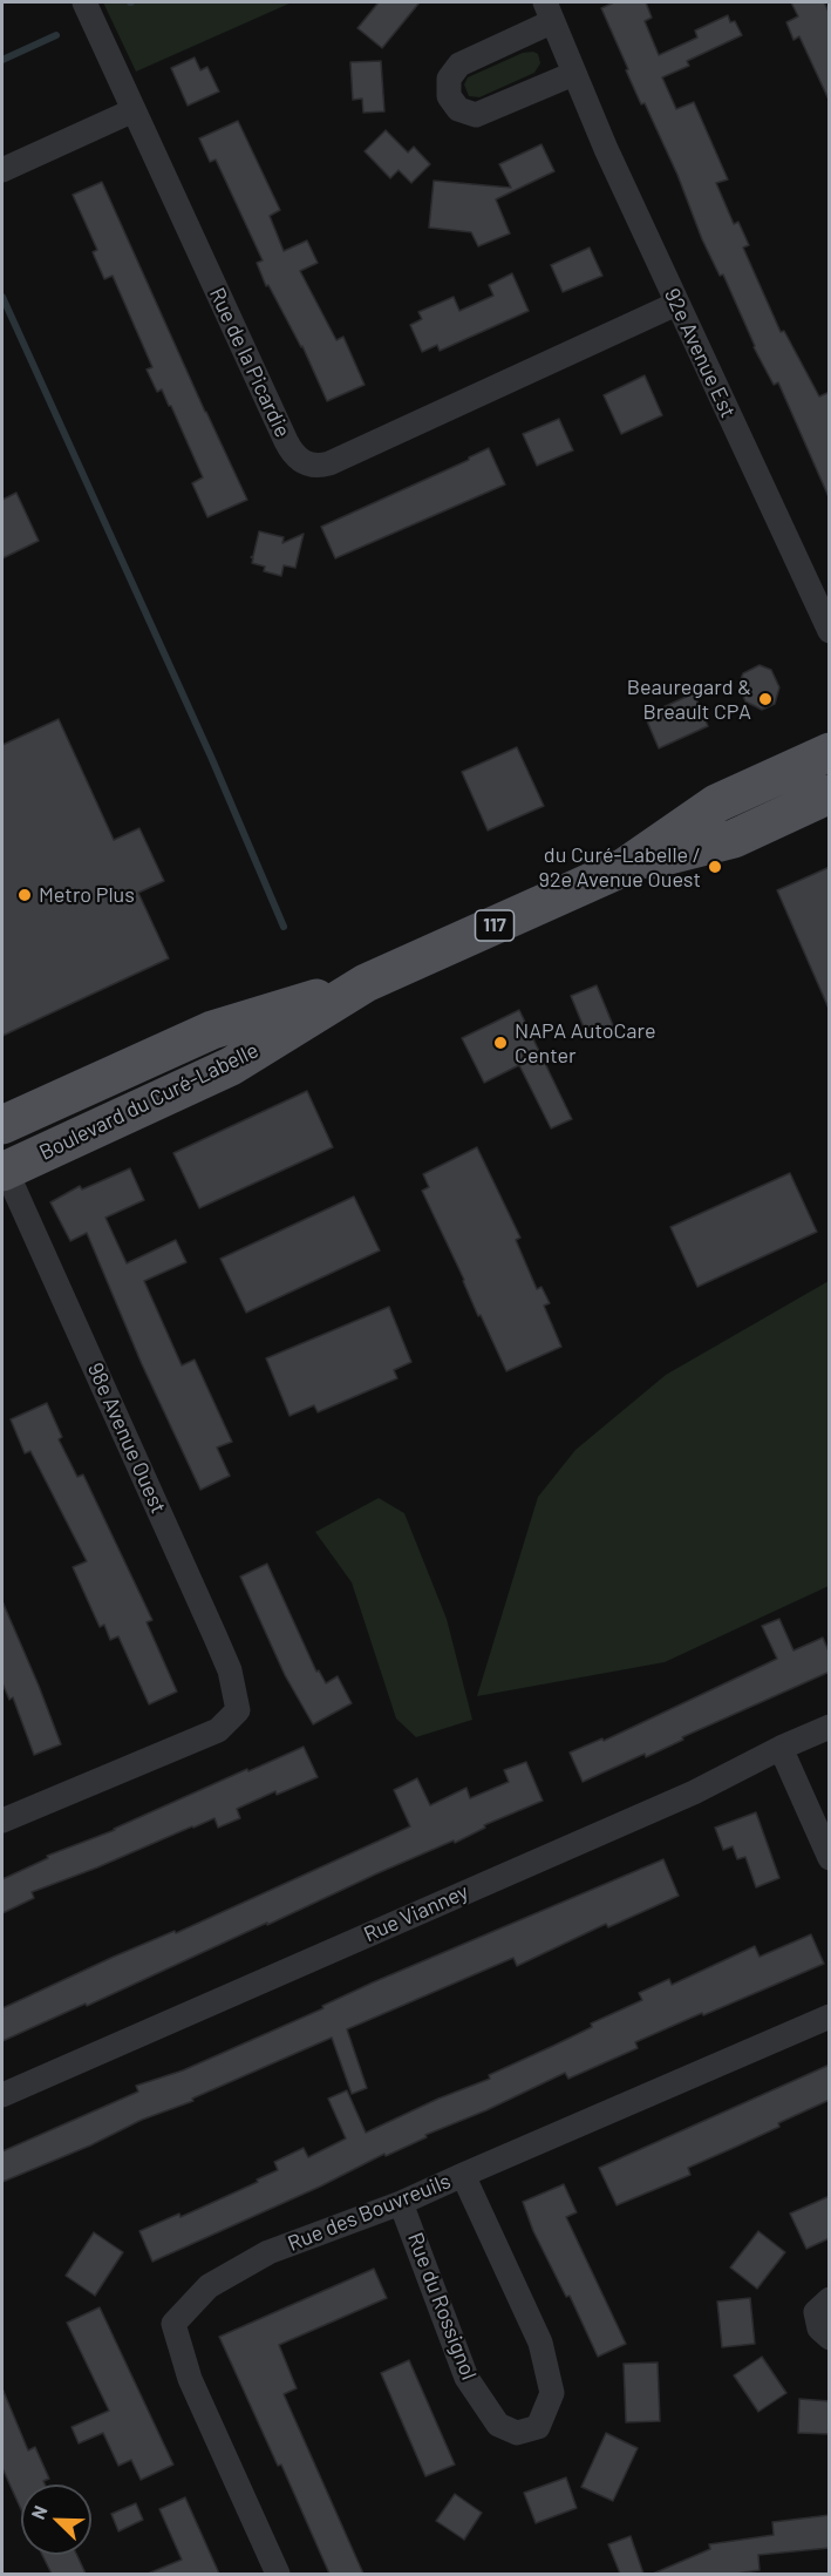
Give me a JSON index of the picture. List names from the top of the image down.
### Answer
{
  "streets": {
    "main road": ["117", "Boulevard du Curé-Labelle"],
    "street": [
      "92e Avenue Est",
      "Rue de la Picardie",
      "98e Avenue Ouest",
      "Rue Vianney",
      "Rue des Bouvreuils",
      "Rue du Rossignol"
    ]
  },
  "crossings": [
    ["92e Avenue Est", "Rue de la Picardie"],
    ["Boulevard du Curé-Labelle", "98e Avenue Ouest"],
    ["Rue des Bouvreuils", "Rue du Rossignol"]
  ],
  "places": [
    "Beauregard & Breault CPA",
    "du Curé-Labelle / 92e Avenue Ouest",
    "Metro Plus",
    "NAPA AutoCare Center"
  ],
  "north": "top left"
}
